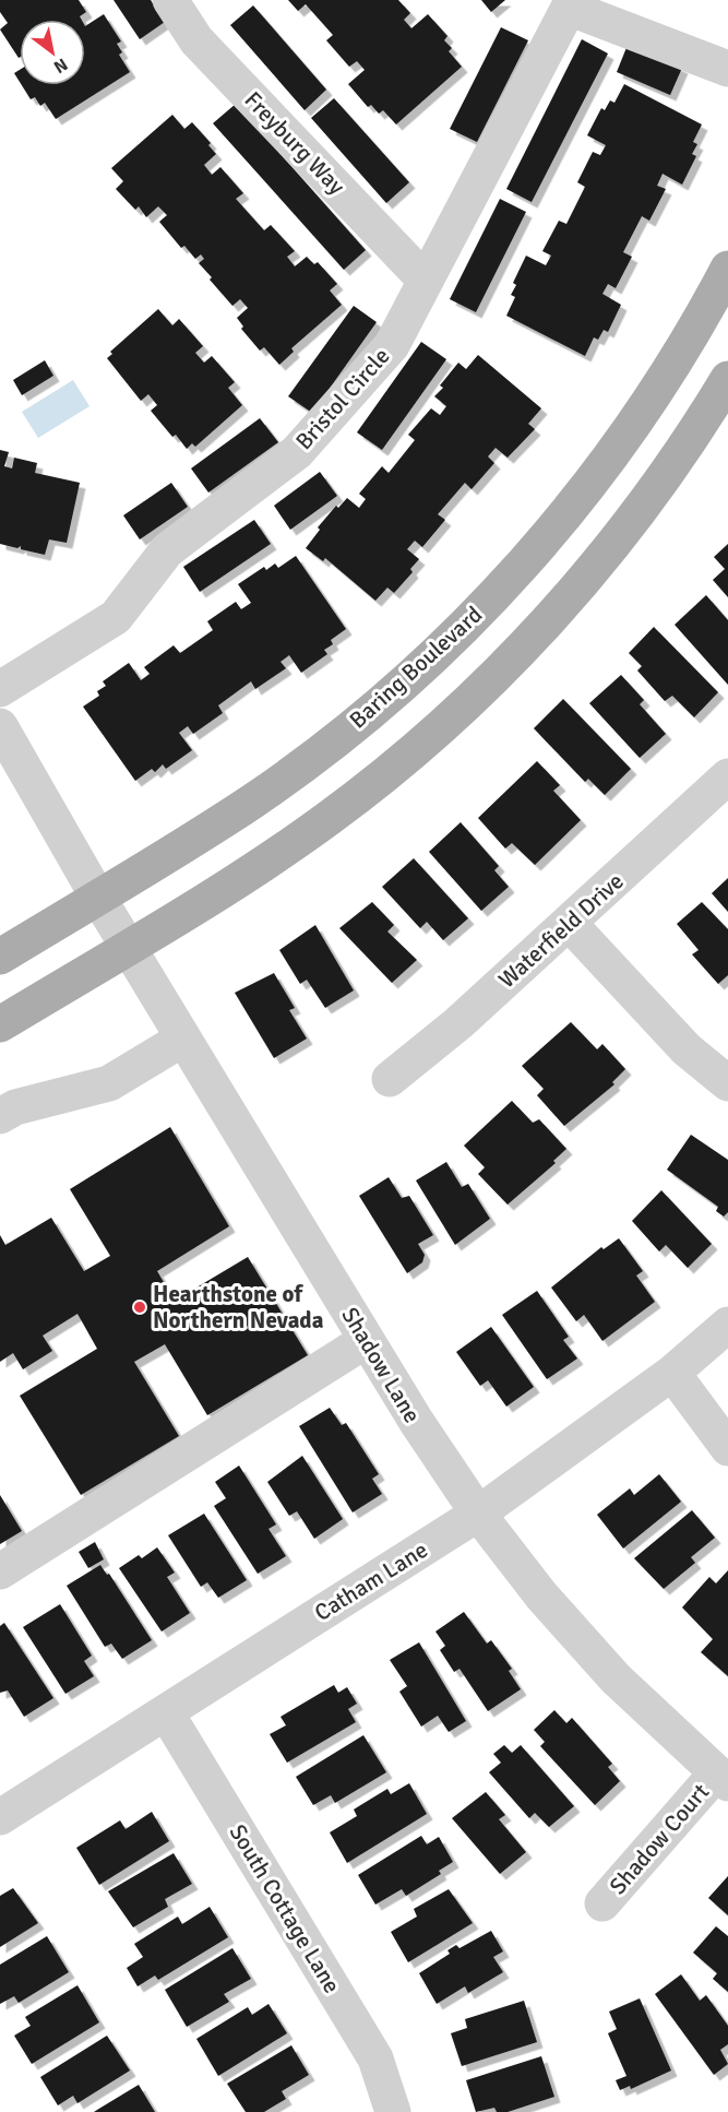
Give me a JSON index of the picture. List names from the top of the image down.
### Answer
{
  "streets": {
    "main road": ["Baring Boulevard"],
    "street": [
      "Freyburg Way",
      "Bristol Circle",
      "Waterfield Drive",
      "Shadow Lane",
      "Catham Lane",
      "Shadow Court",
      "South Cottage Lane"
    ]
  },
  "crossings": [
    ["Freyburg Way", "Bristol Circle"],
    ["Baring Boulevard", "Shadow Lane"],
    ["Shadow Lane", "Catham Lane"],
    ["Shadow Lane", "Shadow Court"],
    ["Catham Lane", "South Cottage Lane"]
  ],
  "places": ["Hearthstone of Northern Nevada"],
  "north": "bottom right"
}
